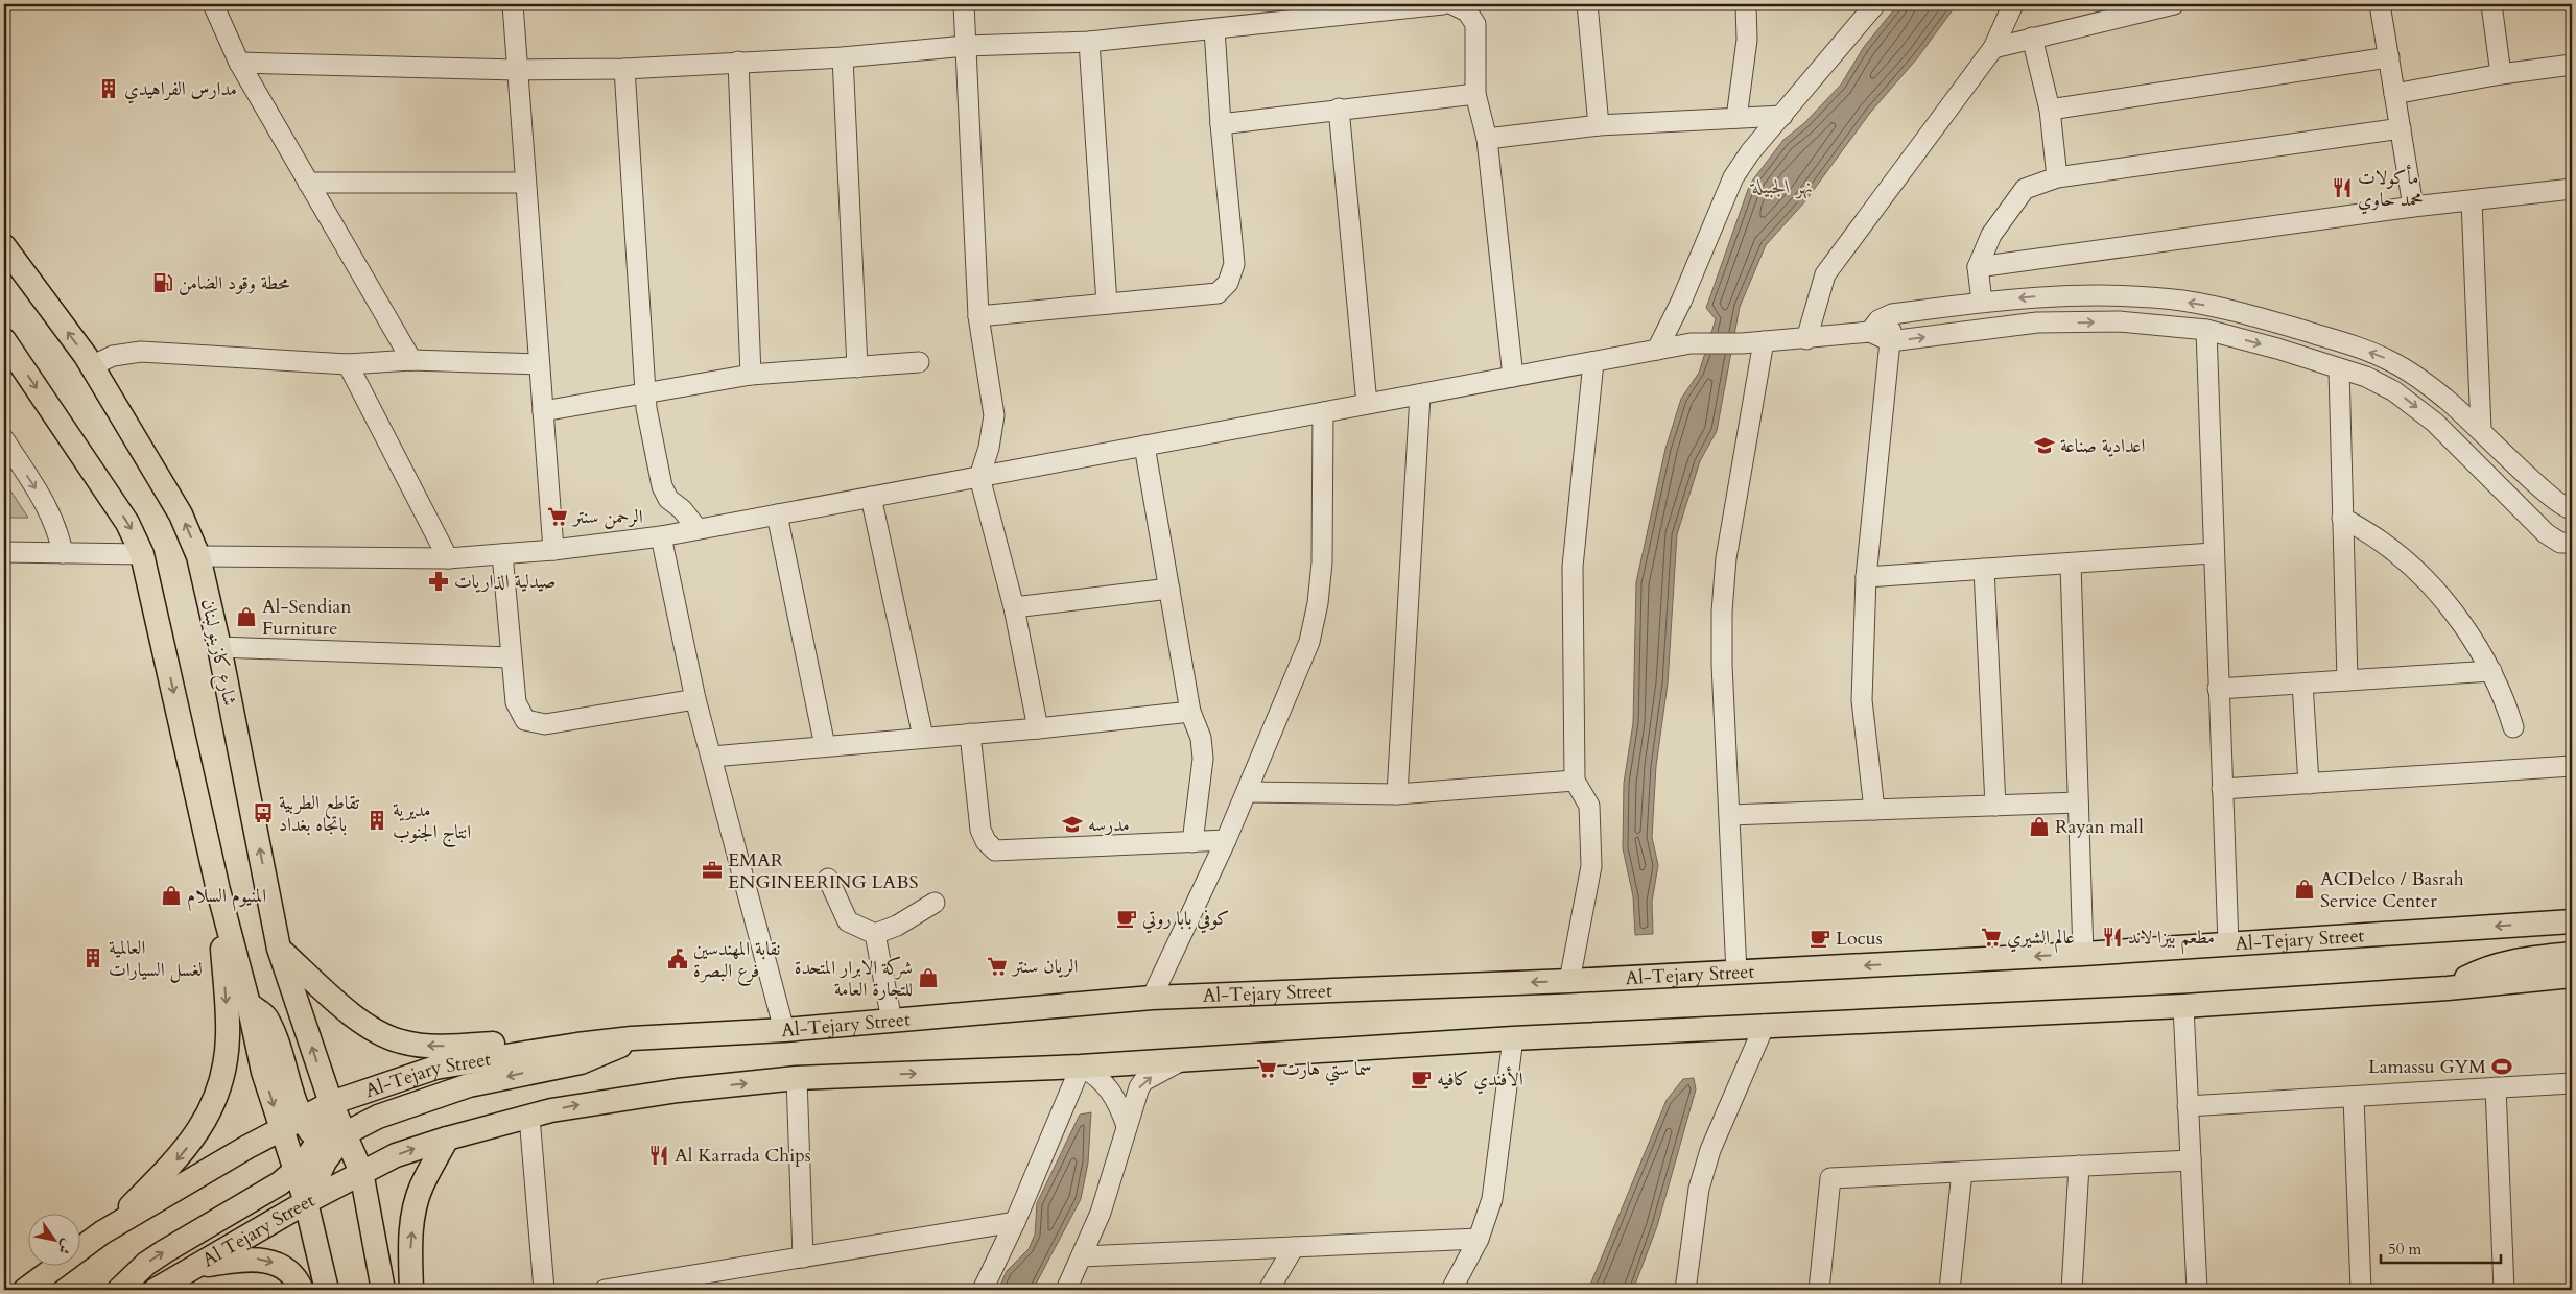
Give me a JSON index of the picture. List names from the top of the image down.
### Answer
{
  "streets": {
    "main road": ["شارع كازينو لبنان", "Al-Tejary Street", "Al Tejary Street"]
  },
  "crossings": [
    ["شارع كازينو لبنان", "Al-Tejary Street"],
    ["شارع كازينو لبنان", "Al Tejary Street"]
  ],
  "water": ["نهر الجبيلة"],
  "places": {
    "building": ["مدارس الفراهيدي", "مديرية انتاج الجنوب", "العالمية لغسل السيارات"],
    "restaurant": ["مأكولات محمد حاوي", "مطعم بيزا لاند", "Al Karrada Chips"],
    "fuel station": ["محطة وقود الضامن"],
    "school or university": ["اعدادية صناعة", "مدرسه"],
    "supermarket": [
      "الرحمن سنتر",
      "عالم الشيري",
      "الريان سنتر",
      "سما ستي هارت"
    ],
    "pharmacy": ["صيدلية الذاريات"],
    "shop": [
      "Al-Sendian Furniture",
      "Rayan mall",
      "ACDelco / Basrah Service Center",
      "المنيوم السلام",
      "شركة الابرار المتحدة للتجارة العامة"
    ],
    "bus stop": ["تقاطع الطربية باتجاه بغداد"],
    "office": ["EMAR ENGINEERING LABS"],
    "cafe": ["كوفي بابا روتي", "Locus", "الأفندي كافيه"],
    "public building": ["نقابة المهندسين فرع البصرة"],
    "sports": ["Lamassu GYM"]
  },
  "scale_bar": "50 m",
  "north": "bottom right"
}
